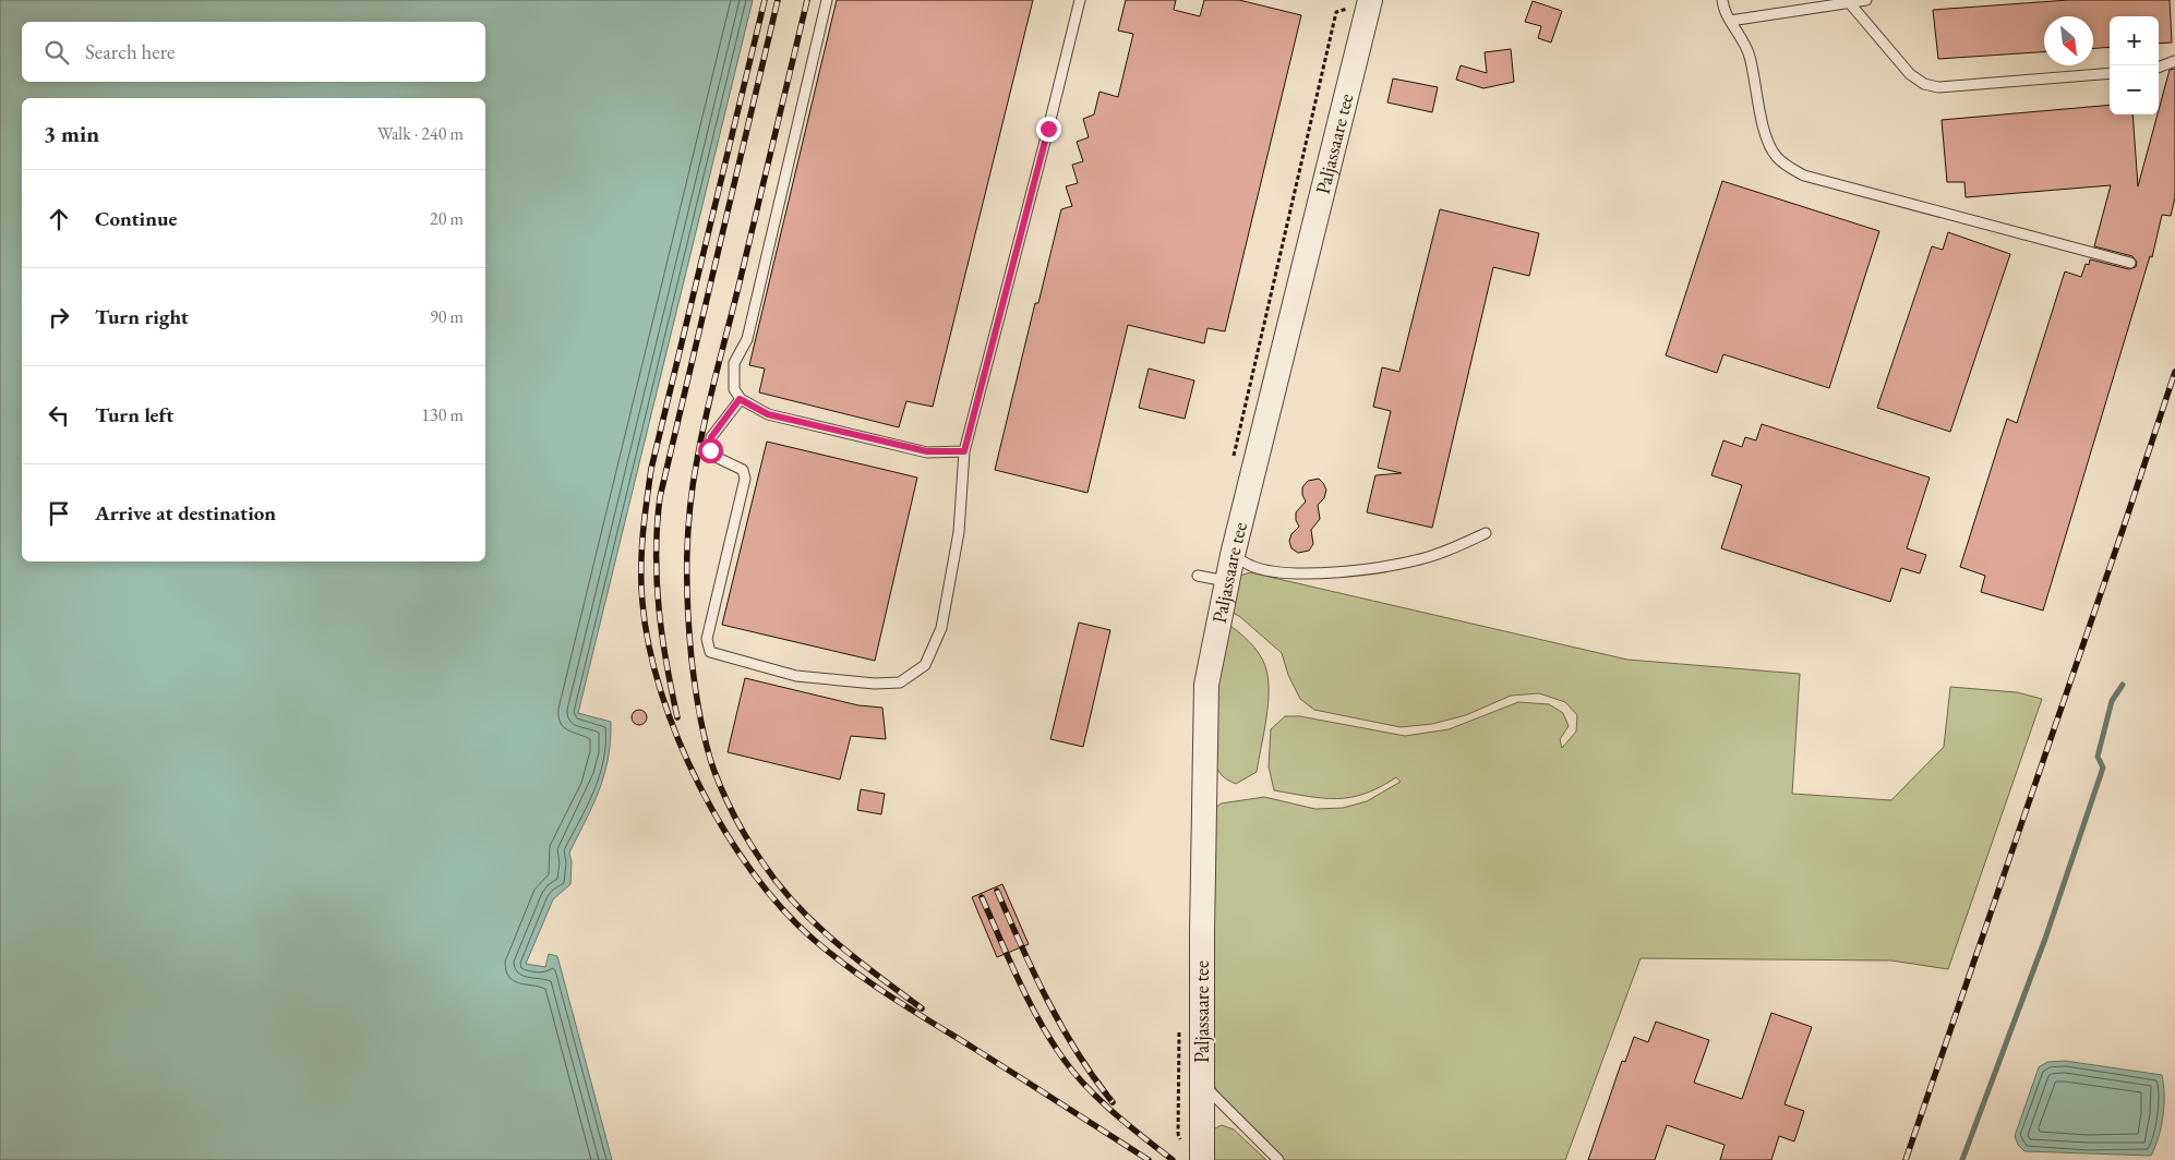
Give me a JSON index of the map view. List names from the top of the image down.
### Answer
{
  "streets": {
    "street": ["Paljassaare tee"]
  },
  "north": "bottom right",
  "page": {
    "map_buttons": ["+", "−"],
    "search": "Search here",
    "heading": ["3 min", "Walk · 240 m"],
    "list": [
      ["Continue", "20 m"],
      ["Turn right", "90 m"],
      ["Turn left", "130 m"],
      "Arrive at destination"
    ]
  }
}
